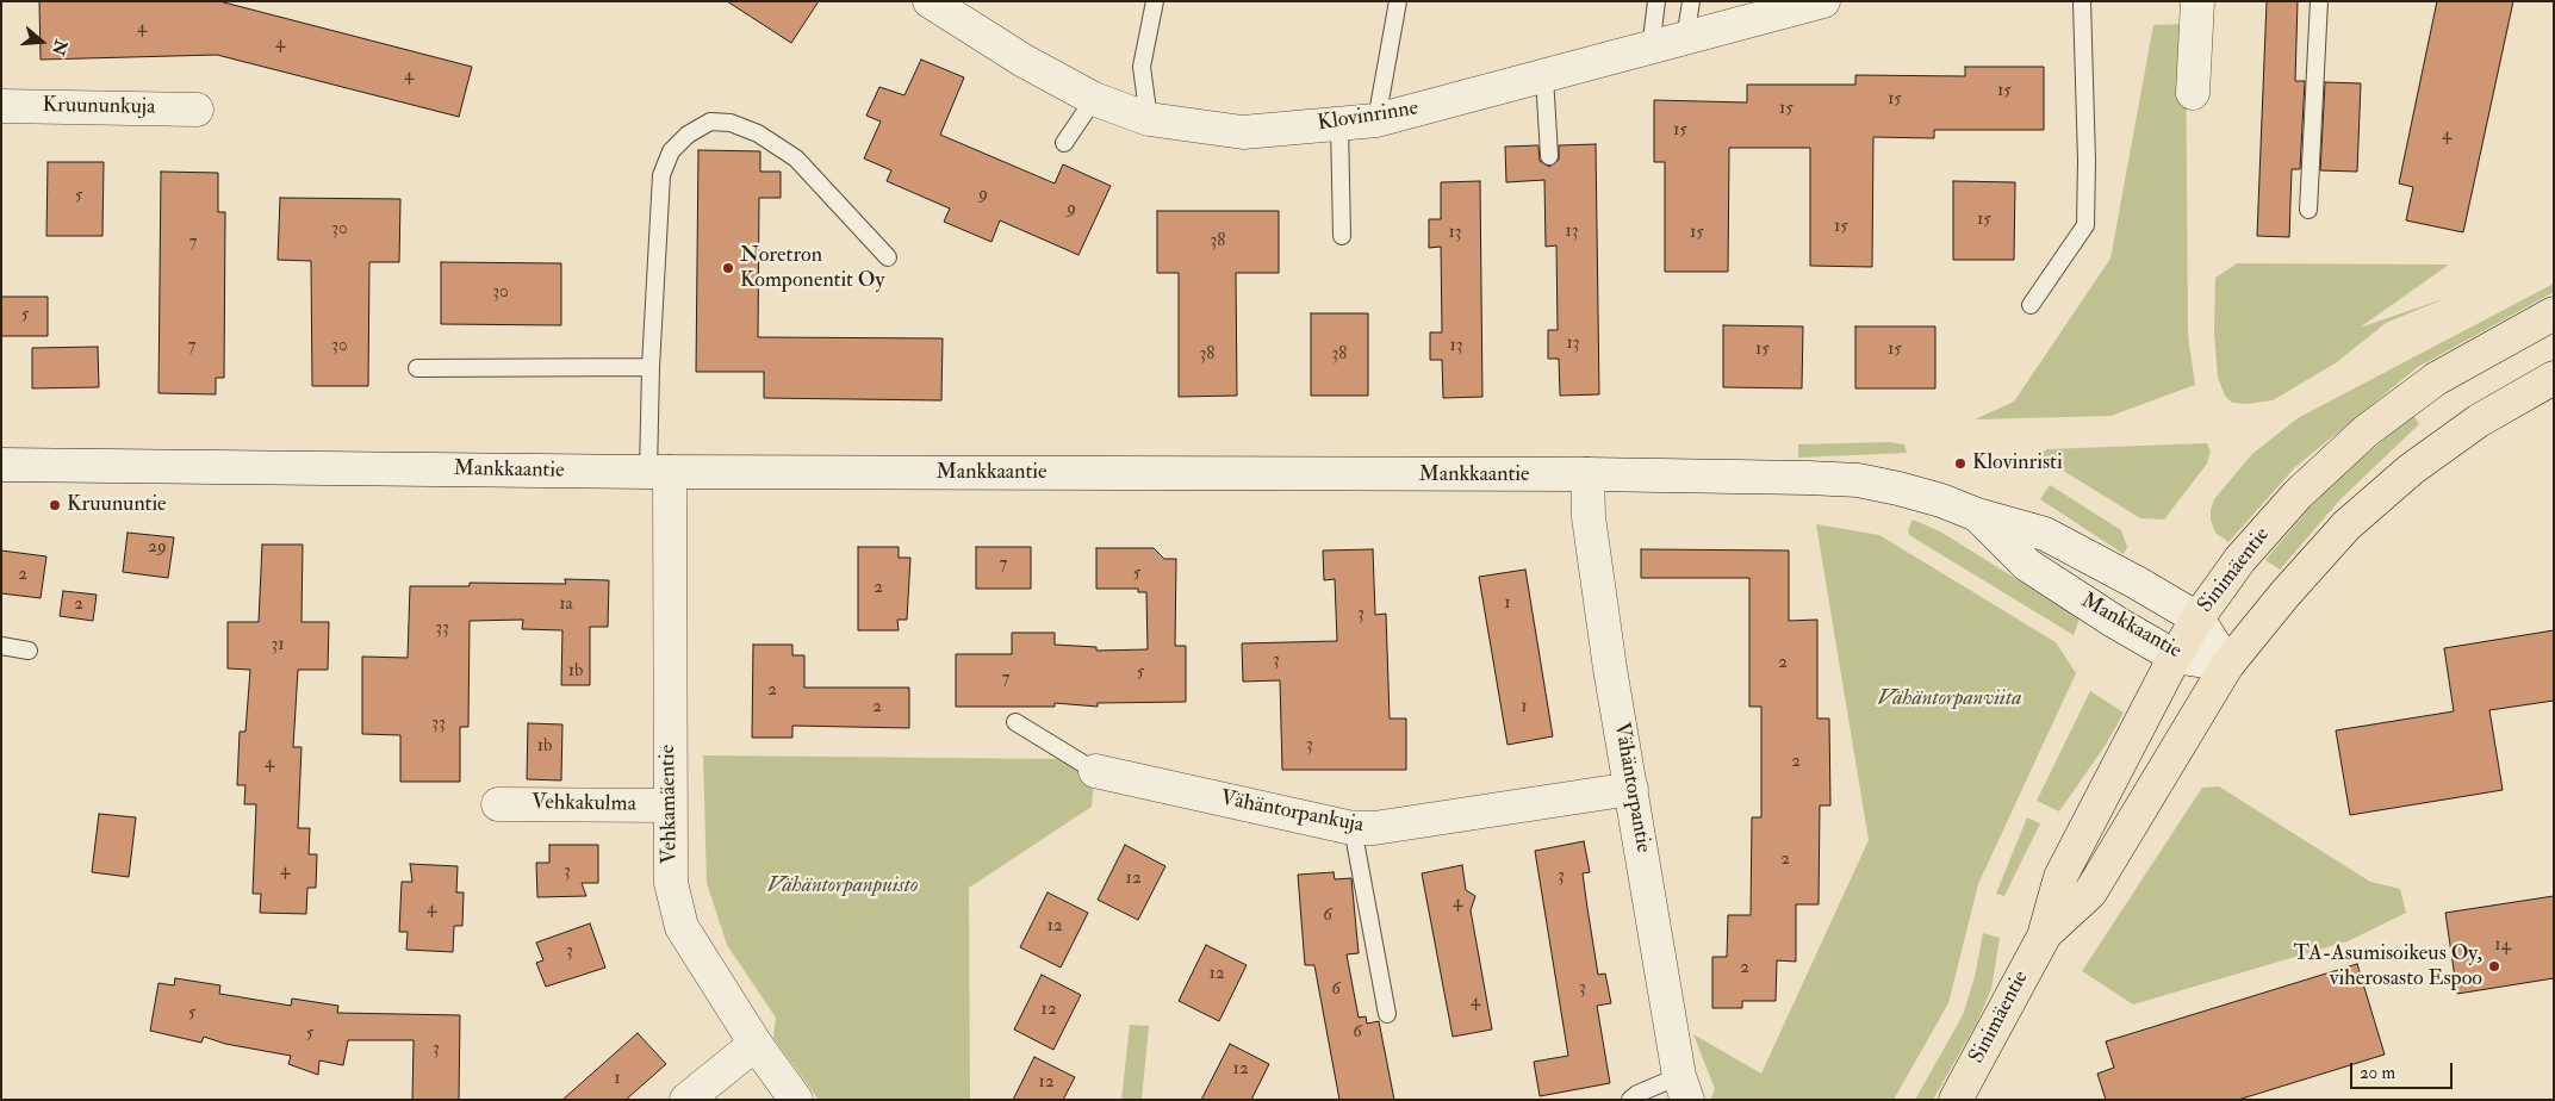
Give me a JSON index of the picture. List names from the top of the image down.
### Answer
{
  "streets": {
    "main road": ["Sinimäentie"],
    "street": [
      "Kruununkuja",
      "Klovinrinne",
      "Mankkaantie",
      "Vähäntorpantie",
      "Vehkakulma",
      "Vehkamäentie",
      "Vähäntorpankuja"
    ]
  },
  "crossings": [
    ["Mankkaantie", "Sinimäentie"],
    ["Mankkaantie", "Vähäntorpantie"],
    ["Mankkaantie", "Vehkamäentie"],
    ["Vähäntorpantie", "Vähäntorpankuja"],
    ["Vehkakulma", "Vehkamäentie"]
  ],
  "parks": ["Vähäntorpanviita", "Vähäntorpanpuisto"],
  "places": [
    "Noretron Komponentit Oy",
    "Klovinristi",
    "Kruununtie",
    "TA-Asumisoikeus Oy, viherosasto Espoo"
  ],
  "house_numbers": [
    "4",
    "4",
    "4",
    "15",
    "15",
    "15",
    "15",
    "4",
    "9",
    "5",
    "9",
    "15",
    "15",
    "30",
    "13",
    "13",
    "15",
    "38",
    "7",
    "30",
    "5",
    "13",
    "7",
    "30",
    "13",
    "15",
    "15",
    "38",
    "38",
    "29",
    "7",
    "5",
    "2",
    "2",
    "1",
    "2",
    "1a",
    "3",
    "33",
    "31",
    "3",
    "2",
    "1b",
    "5",
    "7",
    "2",
    "2",
    "1",
    "33",
    "3",
    "1b",
    "2",
    "4",
    "2",
    "4",
    "3",
    "3",
    "12",
    "4",
    "4",
    "6",
    "12",
    "14",
    "3",
    "2",
    "12",
    "3",
    "6",
    "4",
    "12",
    "5",
    "6",
    "5",
    "3",
    "12",
    "1",
    "12"
  ],
  "scale_bar": "20 m",
  "north": "right"
}
